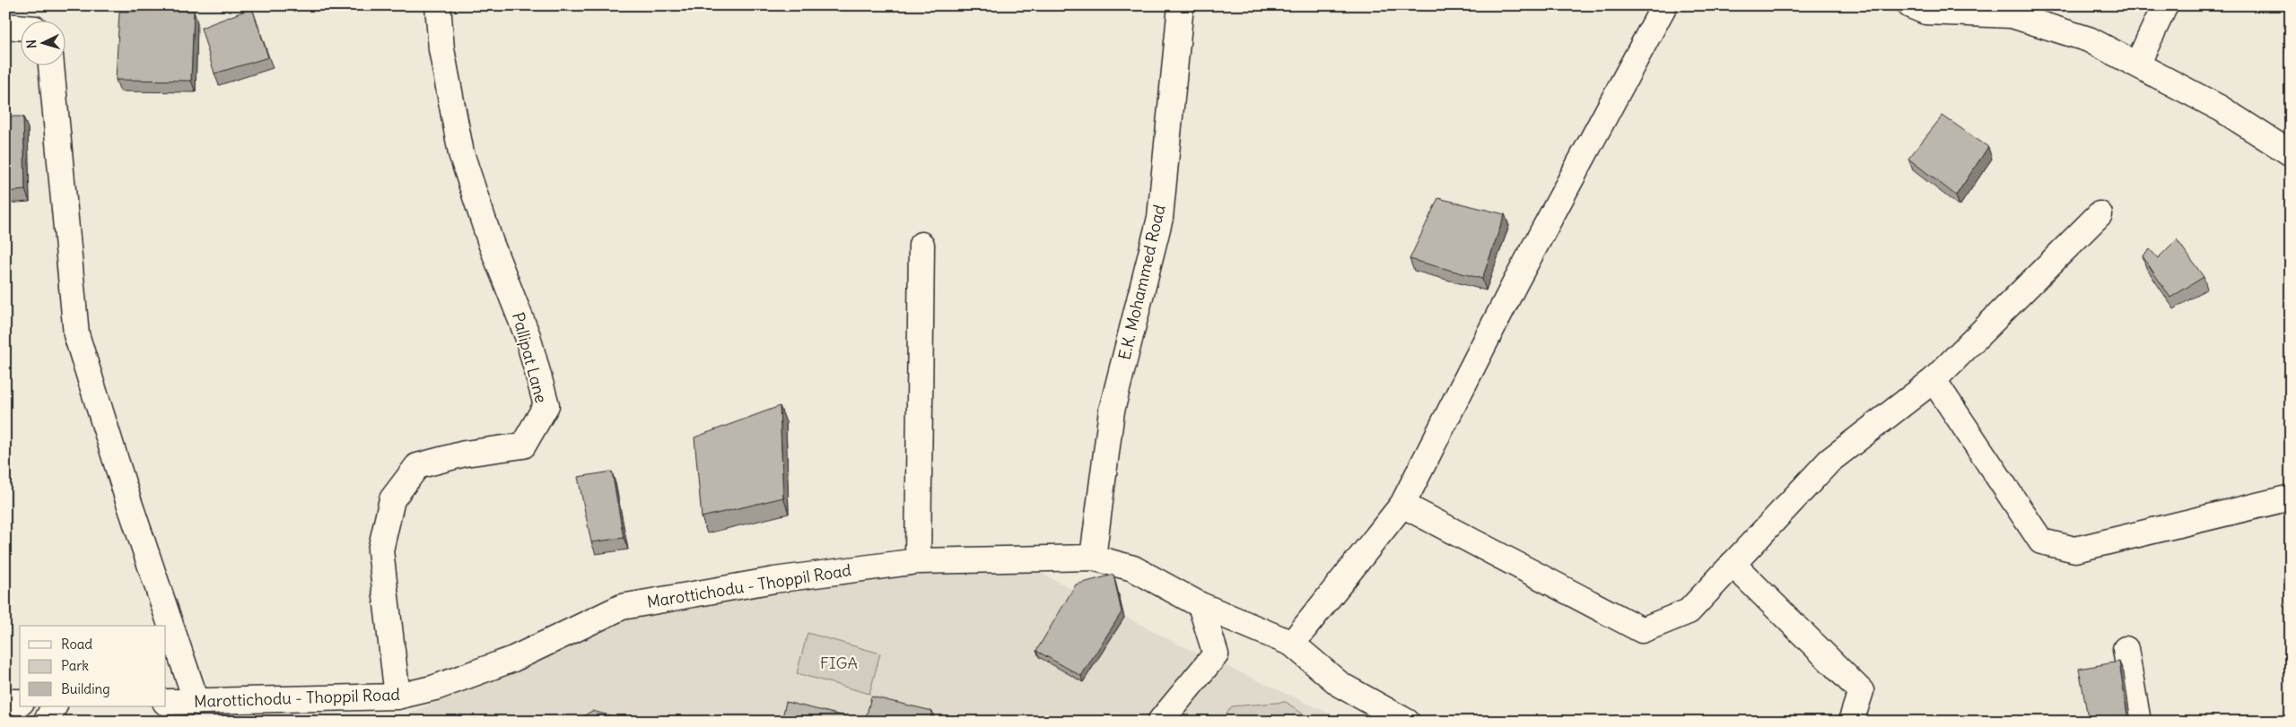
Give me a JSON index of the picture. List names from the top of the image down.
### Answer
{
  "streets": {
    "street": ["E.K. Mohammed Road", "Pallipat Lane", "Marottichodu - Thoppil Road"]
  },
  "crossings": [
    ["E.K. Mohammed Road", "Marottichodu - Thoppil Road"],
    ["Pallipat Lane", "Marottichodu - Thoppil Road"]
  ],
  "parks": ["FIGA"],
  "legend": ["Road", "Park", "Building"],
  "north": "left"
}
